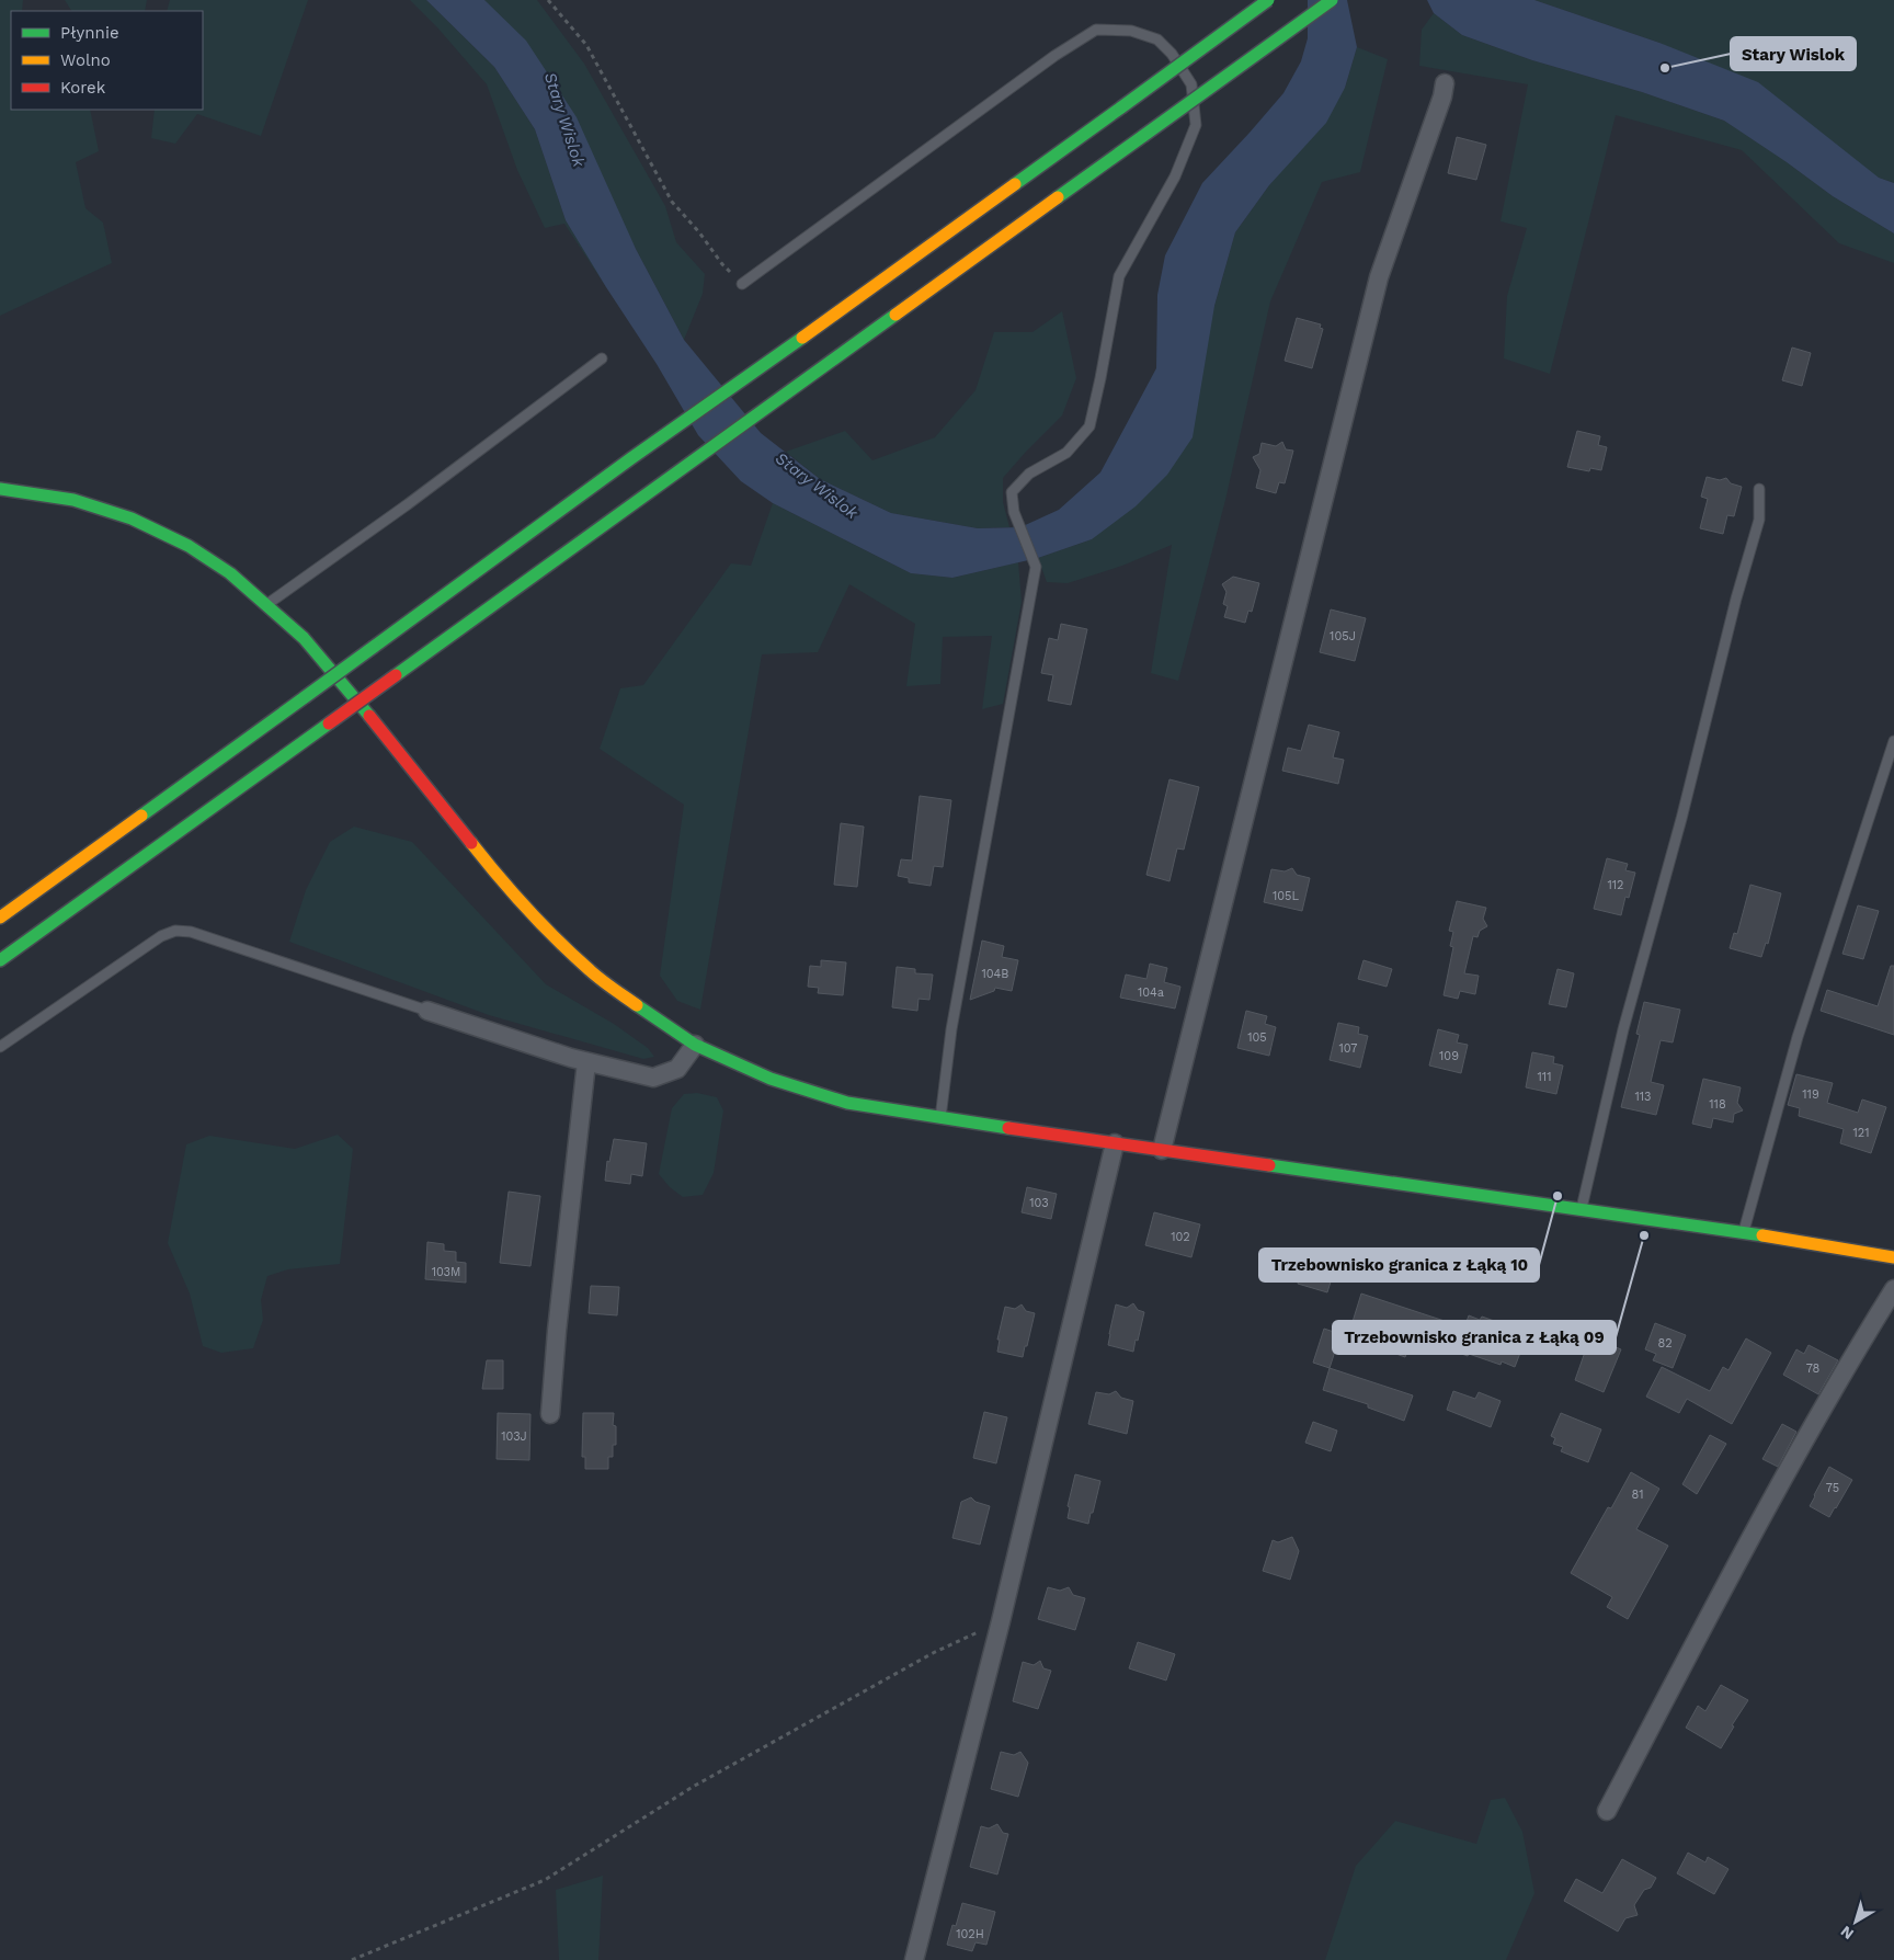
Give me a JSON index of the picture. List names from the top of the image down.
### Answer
{
  "water": ["Stary Wislok"],
  "places": ["Stary Wislok", "Trzebownisko granica z Łąką 10", "Trzebownisko granica z Łąką 09"],
  "house_numbers": [
    "105J",
    "112",
    "105L",
    "104B",
    "104a",
    "105",
    "107",
    "109",
    "111",
    "119",
    "113",
    "118",
    "121",
    "103",
    "102",
    "103M",
    "82",
    "78",
    "103J",
    "75",
    "81",
    "102H"
  ],
  "legend": ["Płynnie", "Wolno", "Korek"],
  "north": "bottom left"
}
